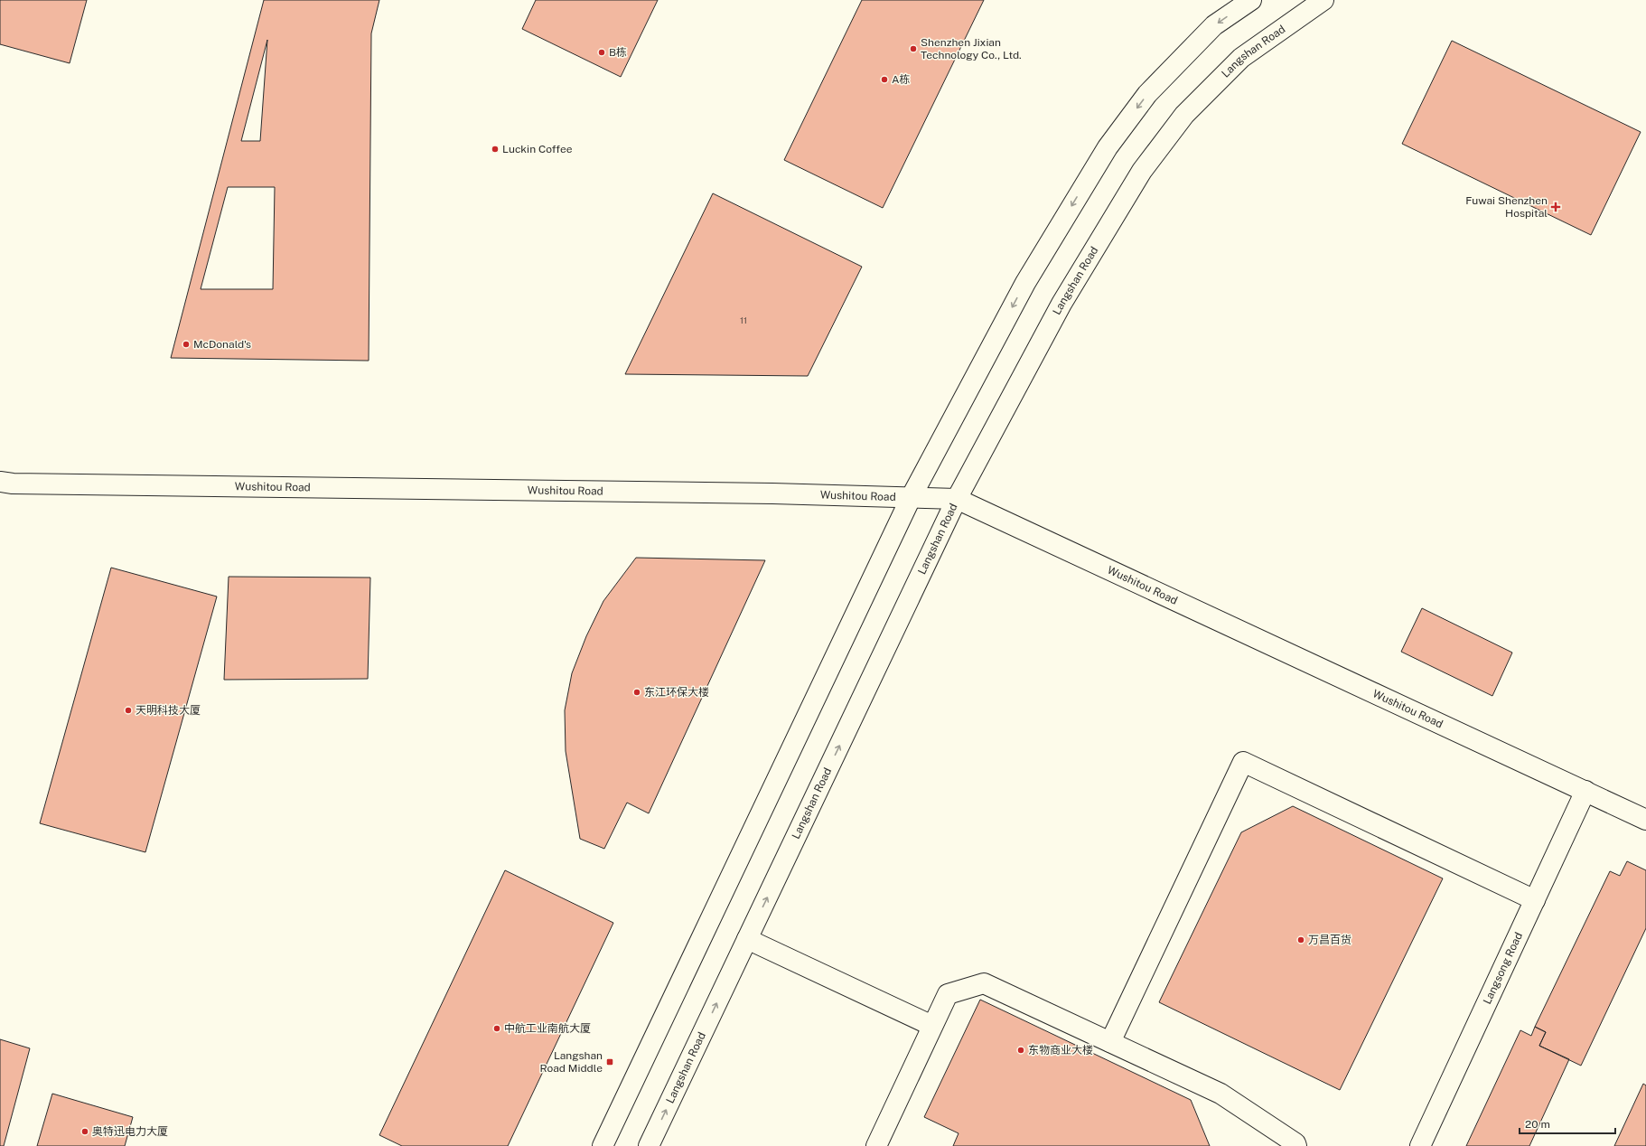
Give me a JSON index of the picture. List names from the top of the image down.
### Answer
{
  "streets": {
    "main road": ["Langshan Road", "Wushitou Road", "Langsong Road"]
  },
  "crossings": [
    ["Langshan Road", "Wushitou Road"],
    ["Wushitou Road", "Langsong Road"]
  ],
  "places": {
    "other": [
      "Shenzhen Jixian Technology Co., Ltd.",
      "B栋",
      "A栋",
      "Luckin Coffee",
      "McDonald's",
      "东江环保大楼",
      "天明科技大厦",
      "万昌百货",
      "中航工业南航大厦",
      "东物商业大楼",
      "奥特迅电力大厦"
    ],
    "health": ["Fuwai Shenzhen Hospital"],
    "transit": ["Langshan Road Middle"]
  },
  "house_numbers": ["11"],
  "scale_bar": "20 m"
}
